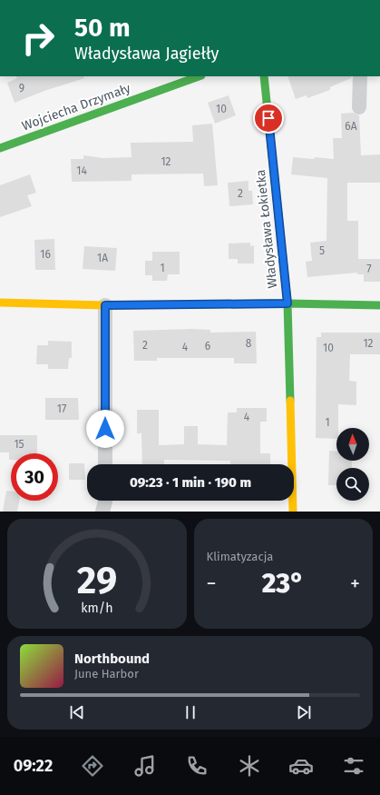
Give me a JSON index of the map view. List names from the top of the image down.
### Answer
{
  "streets": {
    "street": ["Wojciecha Drzymały", "Władysława Łokietka"]
  },
  "house_numbers": [
    "9",
    "10",
    "6A",
    "12",
    "14",
    "2",
    "5",
    "16",
    "1A",
    "1",
    "7",
    "8",
    "12",
    "2",
    "6",
    "4",
    "10",
    "17",
    "4",
    "1",
    "15"
  ],
  "north": "top",
  "page": {
    "turn": ["50 m", "Władysława Jagiełły"],
    "limit": "30",
    "trip": "09:23 · 1 min · 190 m",
    "tile": "Klimatyzacja",
    "heat": ["−", "23°", "+"],
    "song": ["Northbound", "June Harbor"],
    "tabs": "09:22",
    "gauge": ["29", "km/h"]
  }
}
